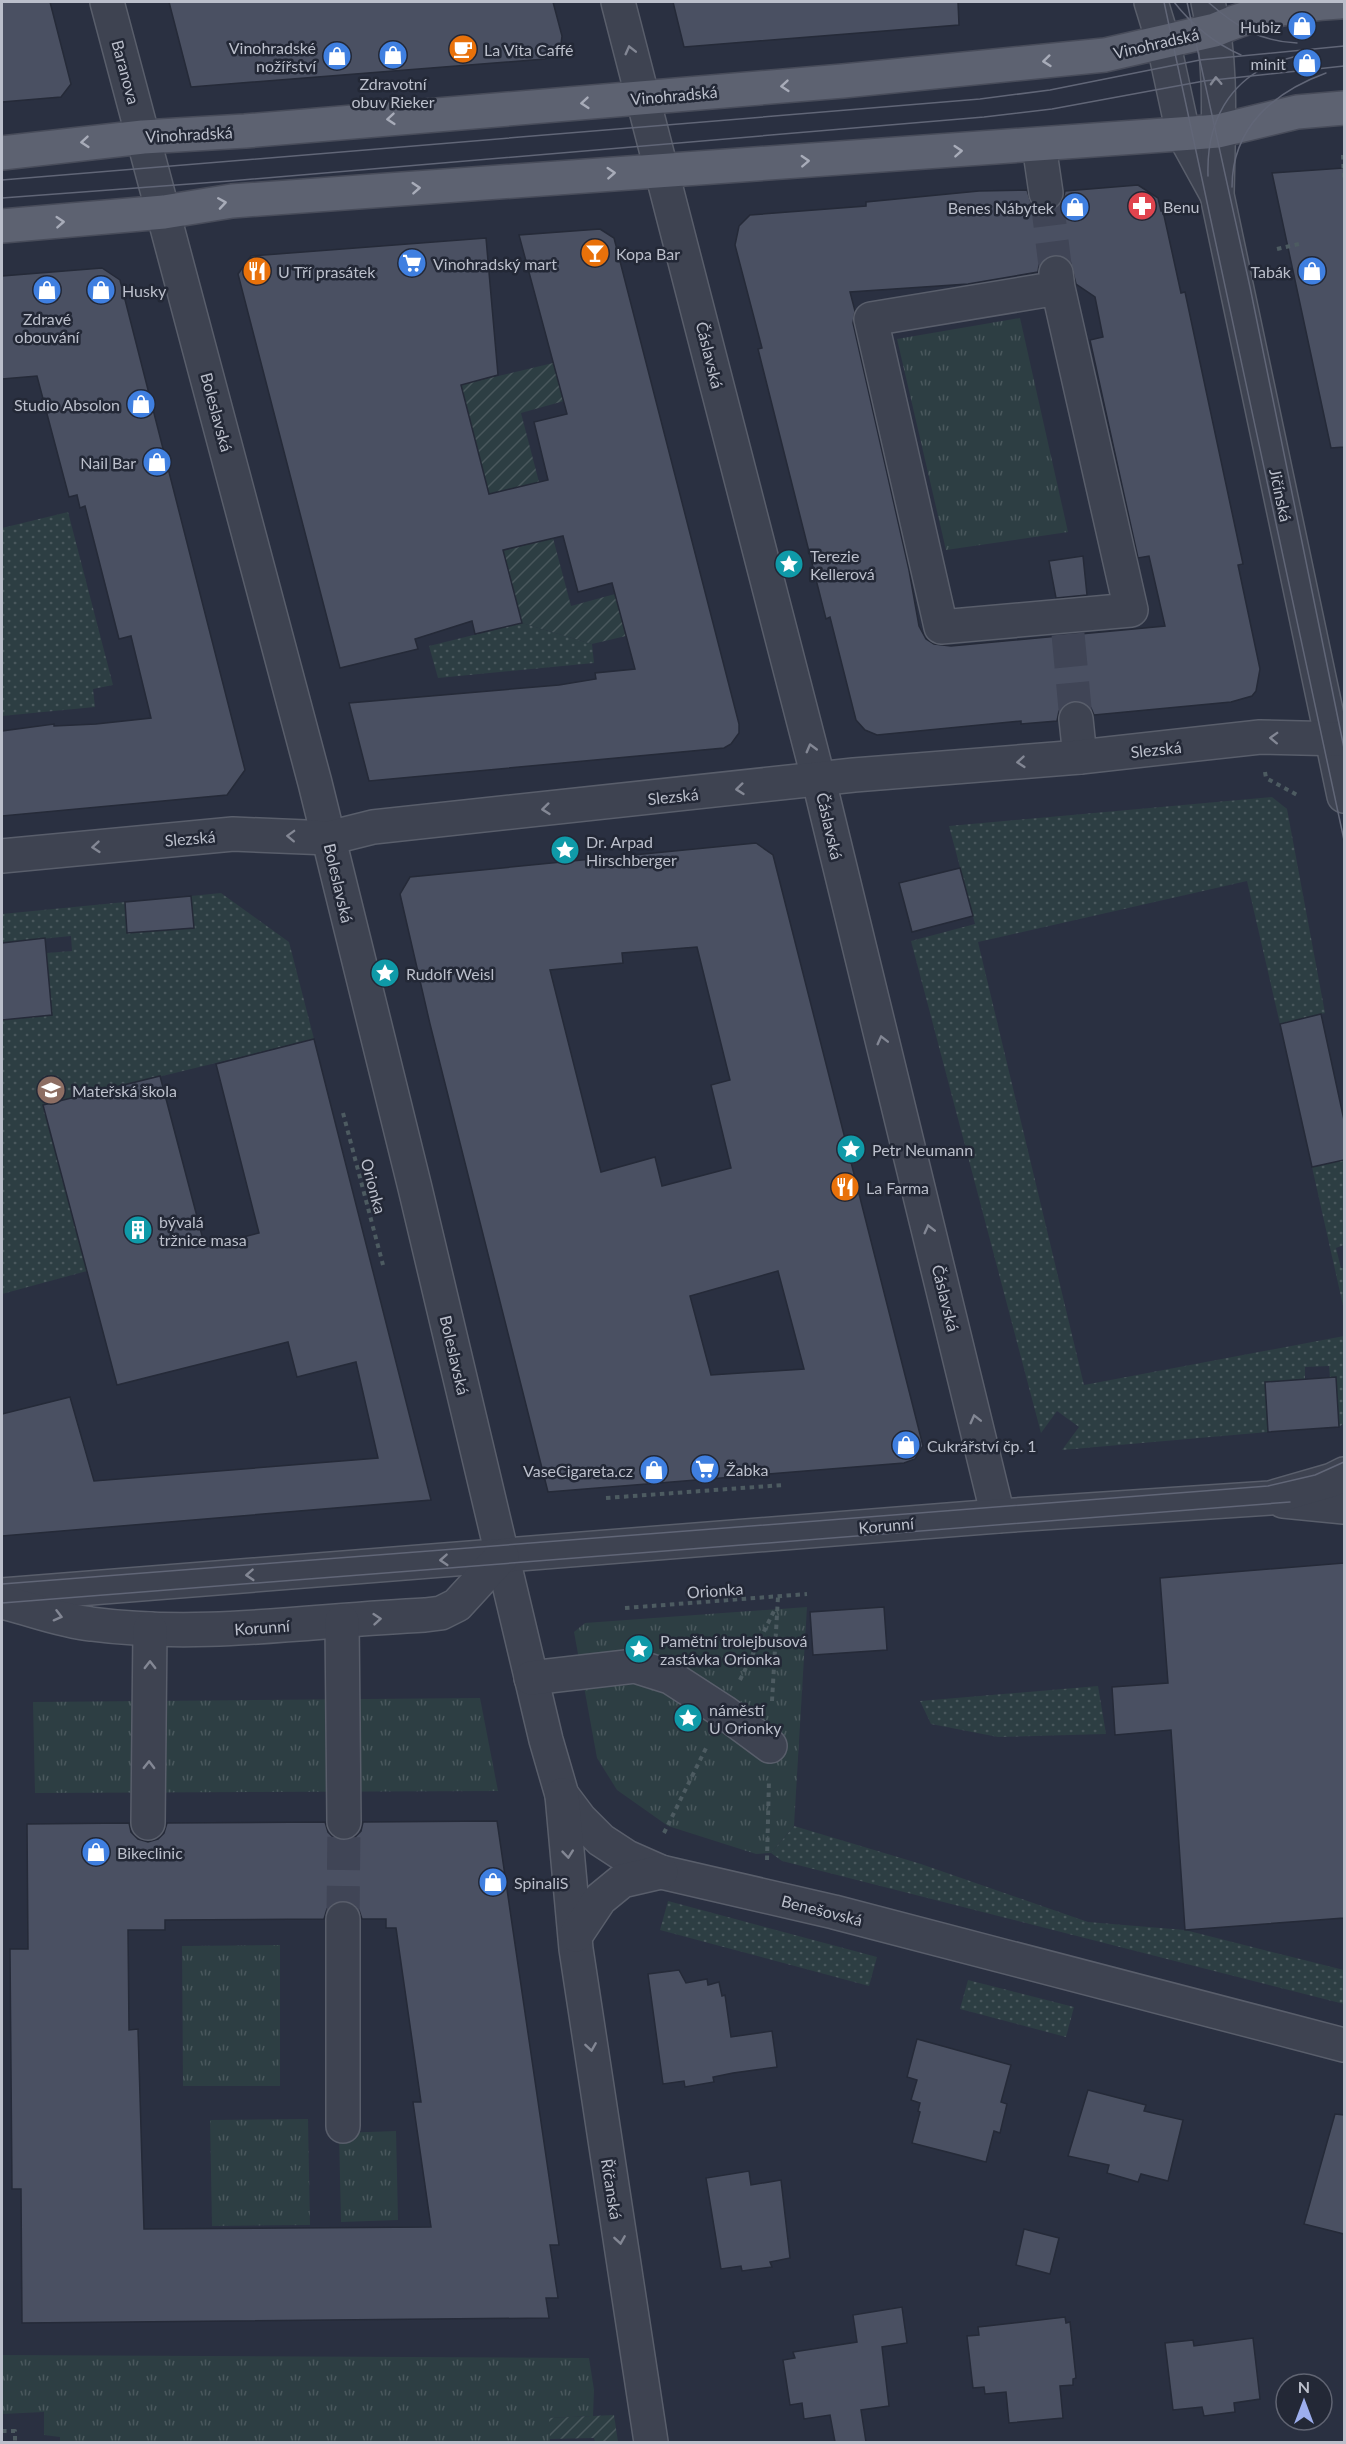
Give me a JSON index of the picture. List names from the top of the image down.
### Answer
{
  "streets": {
    "main road": ["Vinohradská"],
    "street": [
      "Baranova",
      "Čáslavská",
      "Boleslavská",
      "Jičínská",
      "Slezská",
      "Korunní",
      "Benešovská",
      "Říčanská"
    ],
    "path": ["Orionka"]
  },
  "crossings": [
    ["Vinohradská", "Baranova"],
    ["Vinohradská", "Čáslavská"],
    ["Vinohradská", "Jičínská"],
    ["Baranova", "Boleslavská"],
    ["Čáslavská", "Slezská"],
    ["Čáslavská", "Korunní"],
    ["Boleslavská", "Slezská"],
    ["Boleslavská", "Korunní"],
    ["Boleslavská", "Benešovská"],
    ["Jičínská", "Slezská"],
    ["Korunní", "Benešovská"],
    ["Benešovská", "Říčanská"]
  ],
  "one_way": ["Čáslavská", "Slezská"],
  "places": {
    "shop": [
      "Hubiz",
      "Zdravotní obuv Rieker",
      "Vinohradské nožířství",
      "minit",
      "Benes Nábytek",
      "Tabák",
      "Zdravé obouvání",
      "Husky",
      "Studio Absolon",
      "Nail Bar",
      "Cukrářství čp. 1",
      "VaseCigareta.cz",
      "Bikeclinic",
      "SpinaliS"
    ],
    "cafe": ["La Vita Caffé"],
    "pharmacy": ["Benu"],
    "bar": ["Kopa Bar"],
    "supermarket": ["Vinohradský mart", "Žabka"],
    "restaurant": ["U Tří prasátek", "La Farma"],
    "place": [
      "Terezie Kellerová",
      "Dr. Arpad Hirschberger",
      "Rudolf Weisl",
      "Petr Neumann",
      "Pamětní trolejbusová zastávka Orionka",
      "náměstí U Orionky"
    ],
    "school or university": ["Mateřská škola"],
    "building": ["bývalá tržnice masa"]
  },
  "north": "top"
}
